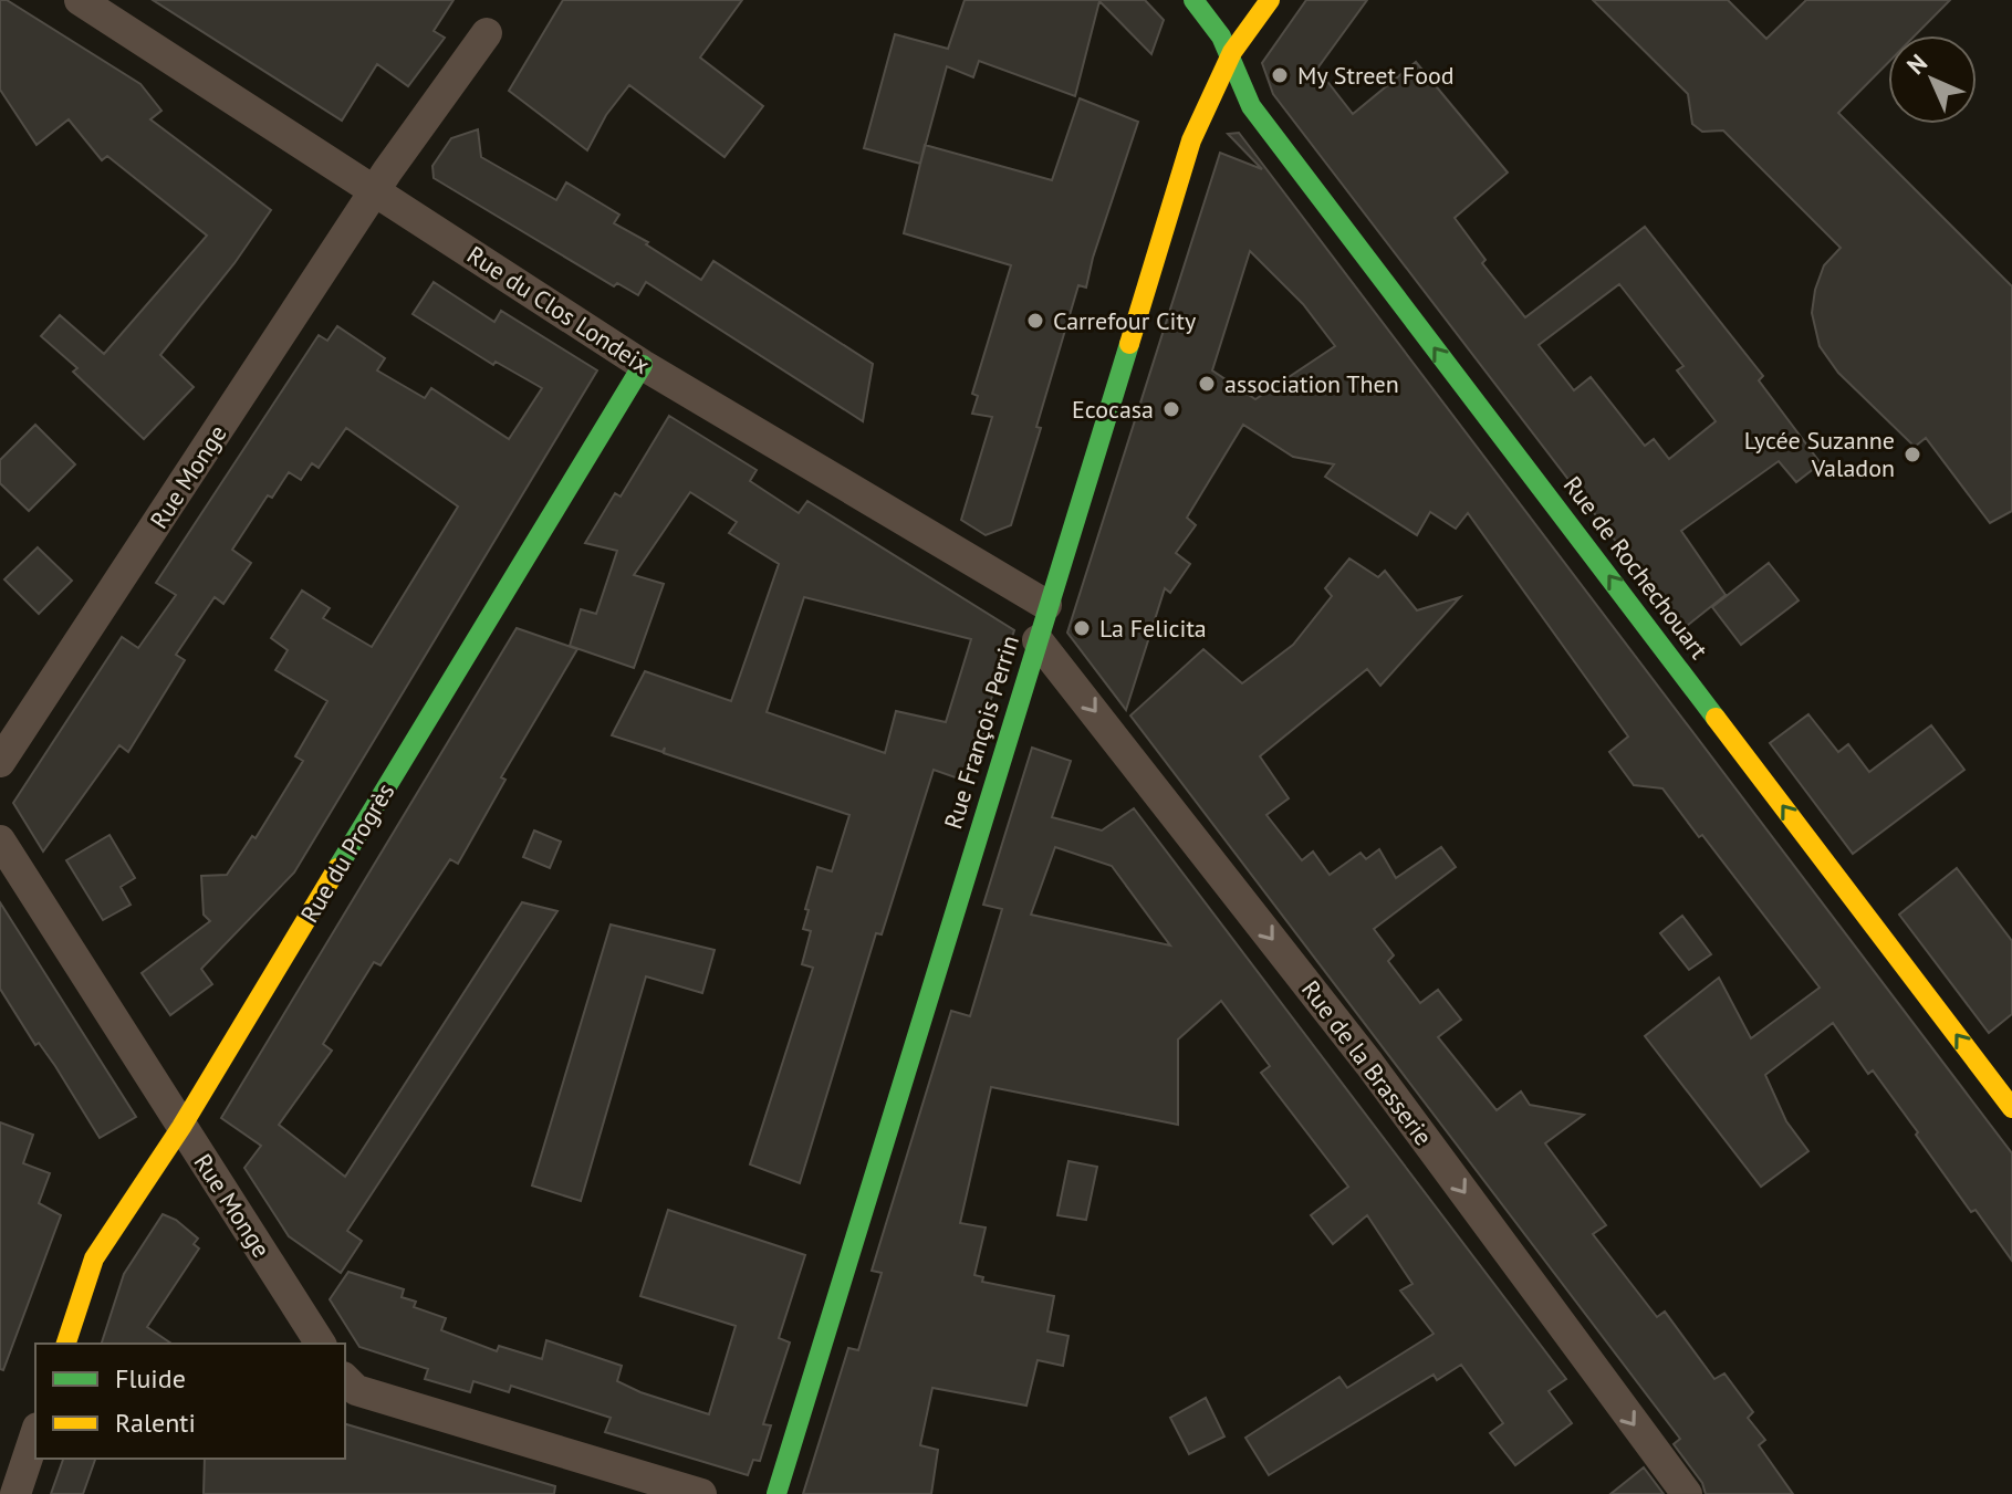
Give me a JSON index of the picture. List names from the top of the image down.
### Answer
{
  "streets": {
    "street": [
      "Rue du Clos Londeix",
      "Rue Monge",
      "Rue de Rochechouart",
      "Rue François Perrin",
      "Rue du Progrès",
      "Rue de la Brasserie"
    ]
  },
  "crossings": [
    ["Rue du Clos Londeix", "Rue Monge"],
    ["Rue du Clos Londeix", "Rue François Perrin"],
    ["Rue du Clos Londeix", "Rue du Progrès"],
    ["Rue Monge", "Rue du Progrès"],
    ["Rue de Rochechouart", "Rue François Perrin"],
    ["Rue François Perrin", "Rue de la Brasserie"]
  ],
  "one_way": ["Rue de Rochechouart", "Rue de la Brasserie"],
  "places": [
    "My Street Food",
    "Carrefour City",
    "association Then",
    "Ecocasa",
    "Lycée Suzanne Valadon",
    "La Felicita"
  ],
  "legend": ["Fluide", "Ralenti"],
  "north": "top left"
}
